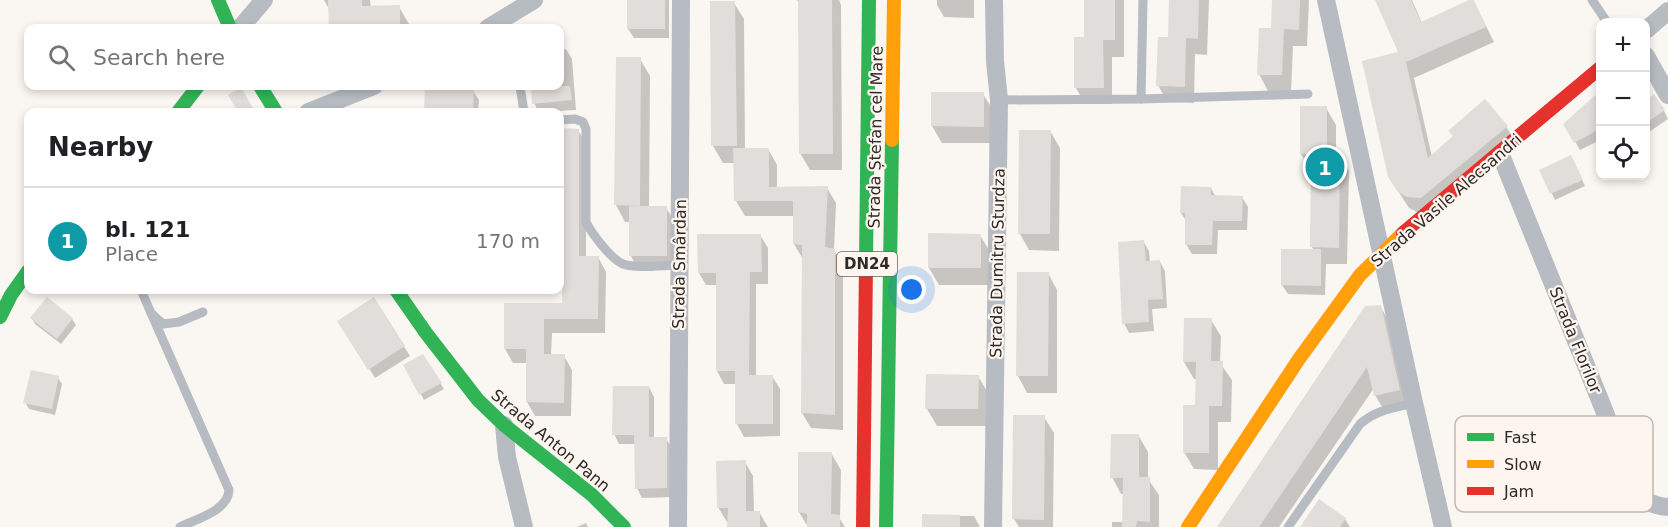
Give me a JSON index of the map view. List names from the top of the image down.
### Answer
{
  "streets": {
    "main road": [
      "Strada Ștefan cel Mare",
      "Strada Vasile Alecsandri",
      "DN24",
      "Strada Anton Pann"
    ],
    "street": ["Strada Dumitru Sturdza", "Strada Smârdan", "Strada Florilor"]
  },
  "crossings": [
    ["Strada Vasile Alecsandri", "Strada Florilor"]
  ],
  "legend": ["Fast", "Slow", "Jam"],
  "page": {
    "map_buttons": ["+", "−"],
    "search": "Search here",
    "heading": "Nearby",
    "pins": "1",
    "list": [
      {
        "mark": "1",
        "name": "bl. 121",
        "note": "Place",
        "value": "170 m"
      }
    ]
  }
}
